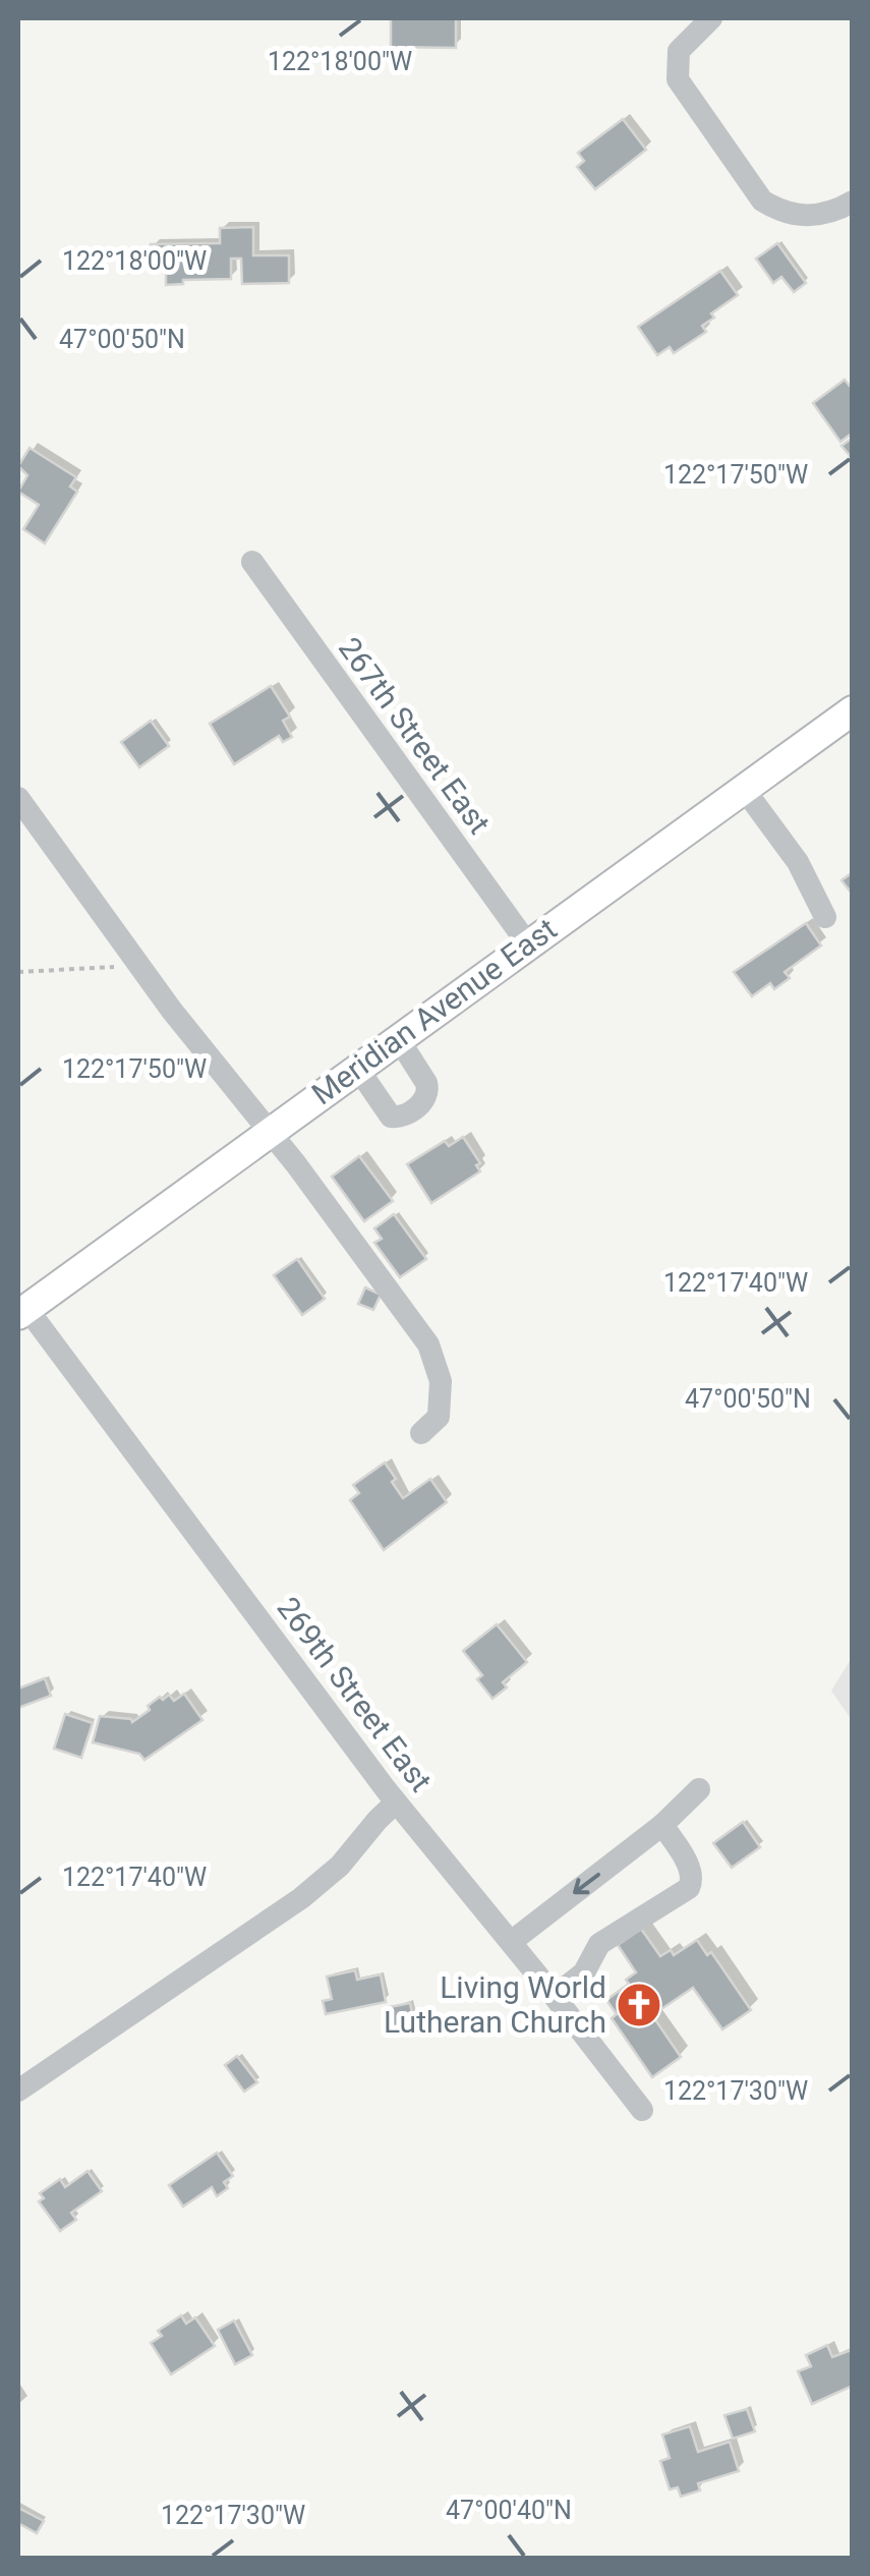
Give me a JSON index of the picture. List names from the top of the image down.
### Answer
{
  "streets": {
    "main road": ["Meridian Avenue East"],
    "street": ["267th Street East", "269th Street East"]
  },
  "crossings": [
    ["267th Street East", "Meridian Avenue East"],
    ["Meridian Avenue East", "269th Street East"]
  ],
  "places": {
    "church": ["Living World Lutheran Church"]
  },
  "coordinates": [
    "122°18'00\"W",
    "47°00'50\"N",
    "122°17'50\"W",
    "122°17'40\"W",
    "122°17'30\"W",
    "47°00'40\"N"
  ]
}
